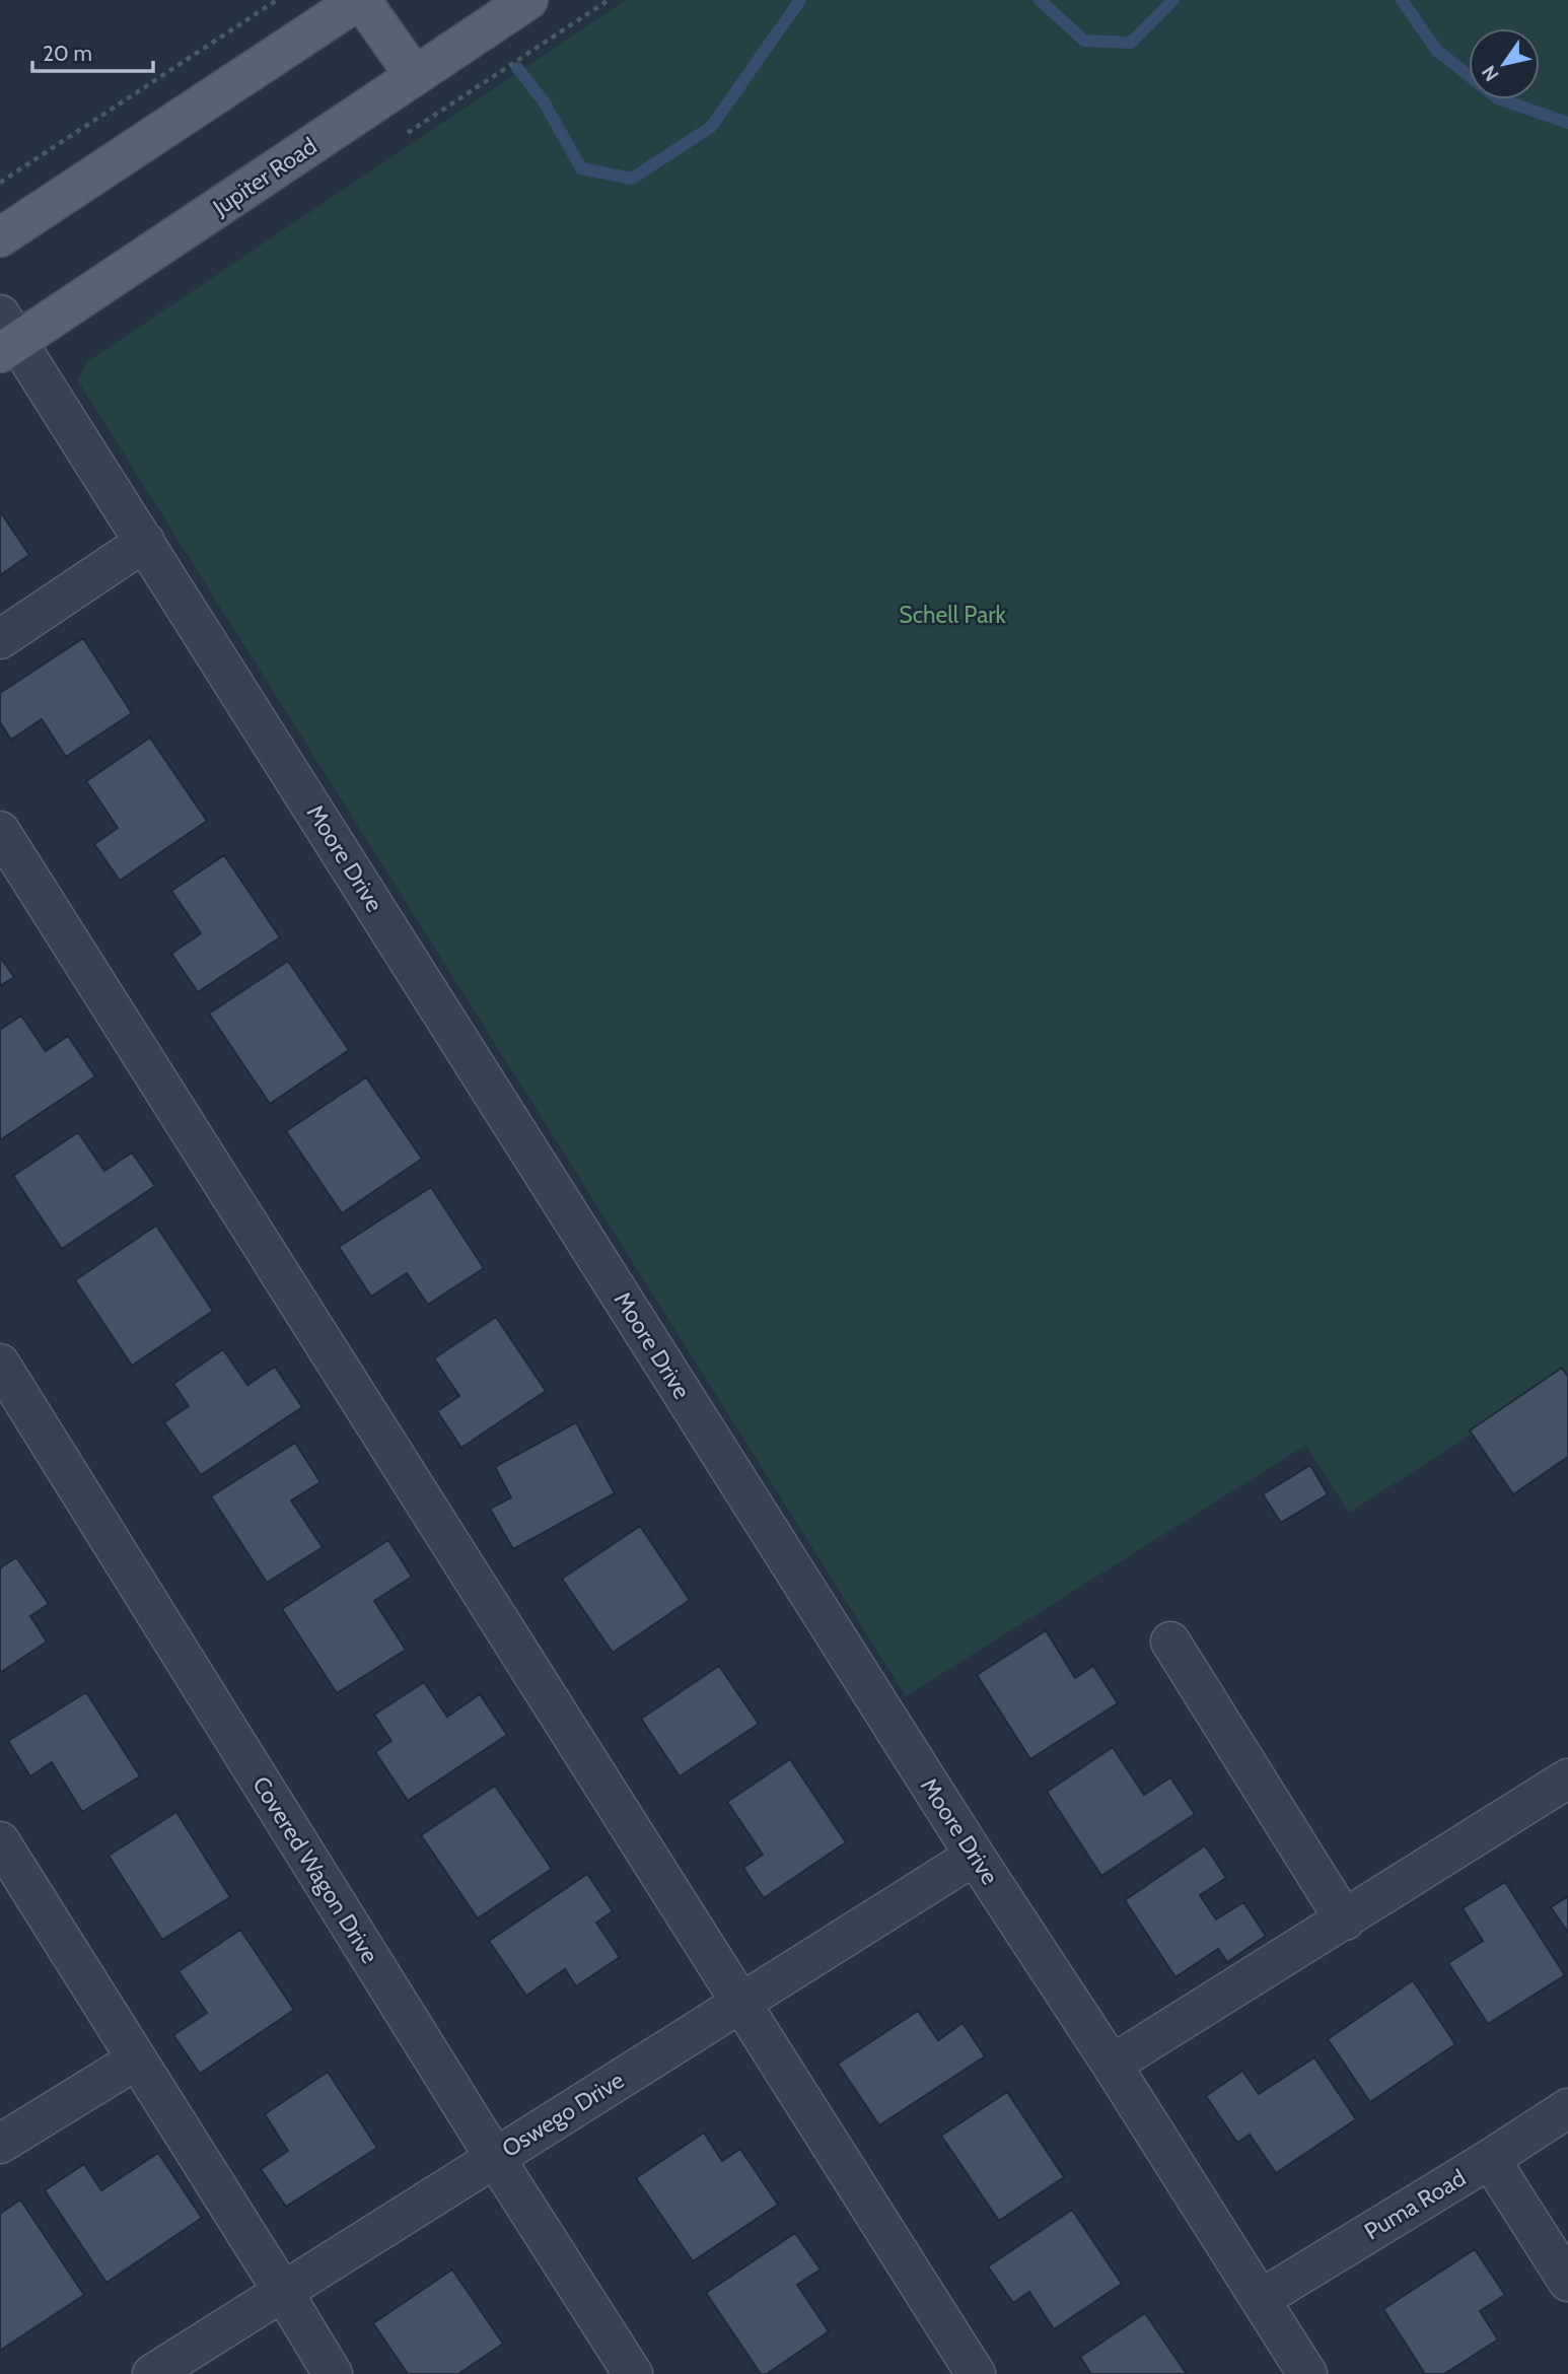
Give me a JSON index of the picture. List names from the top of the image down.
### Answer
{
  "streets": {
    "main road": ["Jupiter Road"],
    "street": [
      "Moore Drive",
      "Covered Wagon Drive",
      "Oswego Drive",
      "Puma Road"
    ]
  },
  "crossings": [
    ["Jupiter Road", "Moore Drive"],
    ["Moore Drive", "Oswego Drive"],
    ["Moore Drive", "Puma Road"],
    ["Covered Wagon Drive", "Oswego Drive"]
  ],
  "parks": ["Schell Park"],
  "scale_bar": "20 m",
  "north": "bottom left"
}
